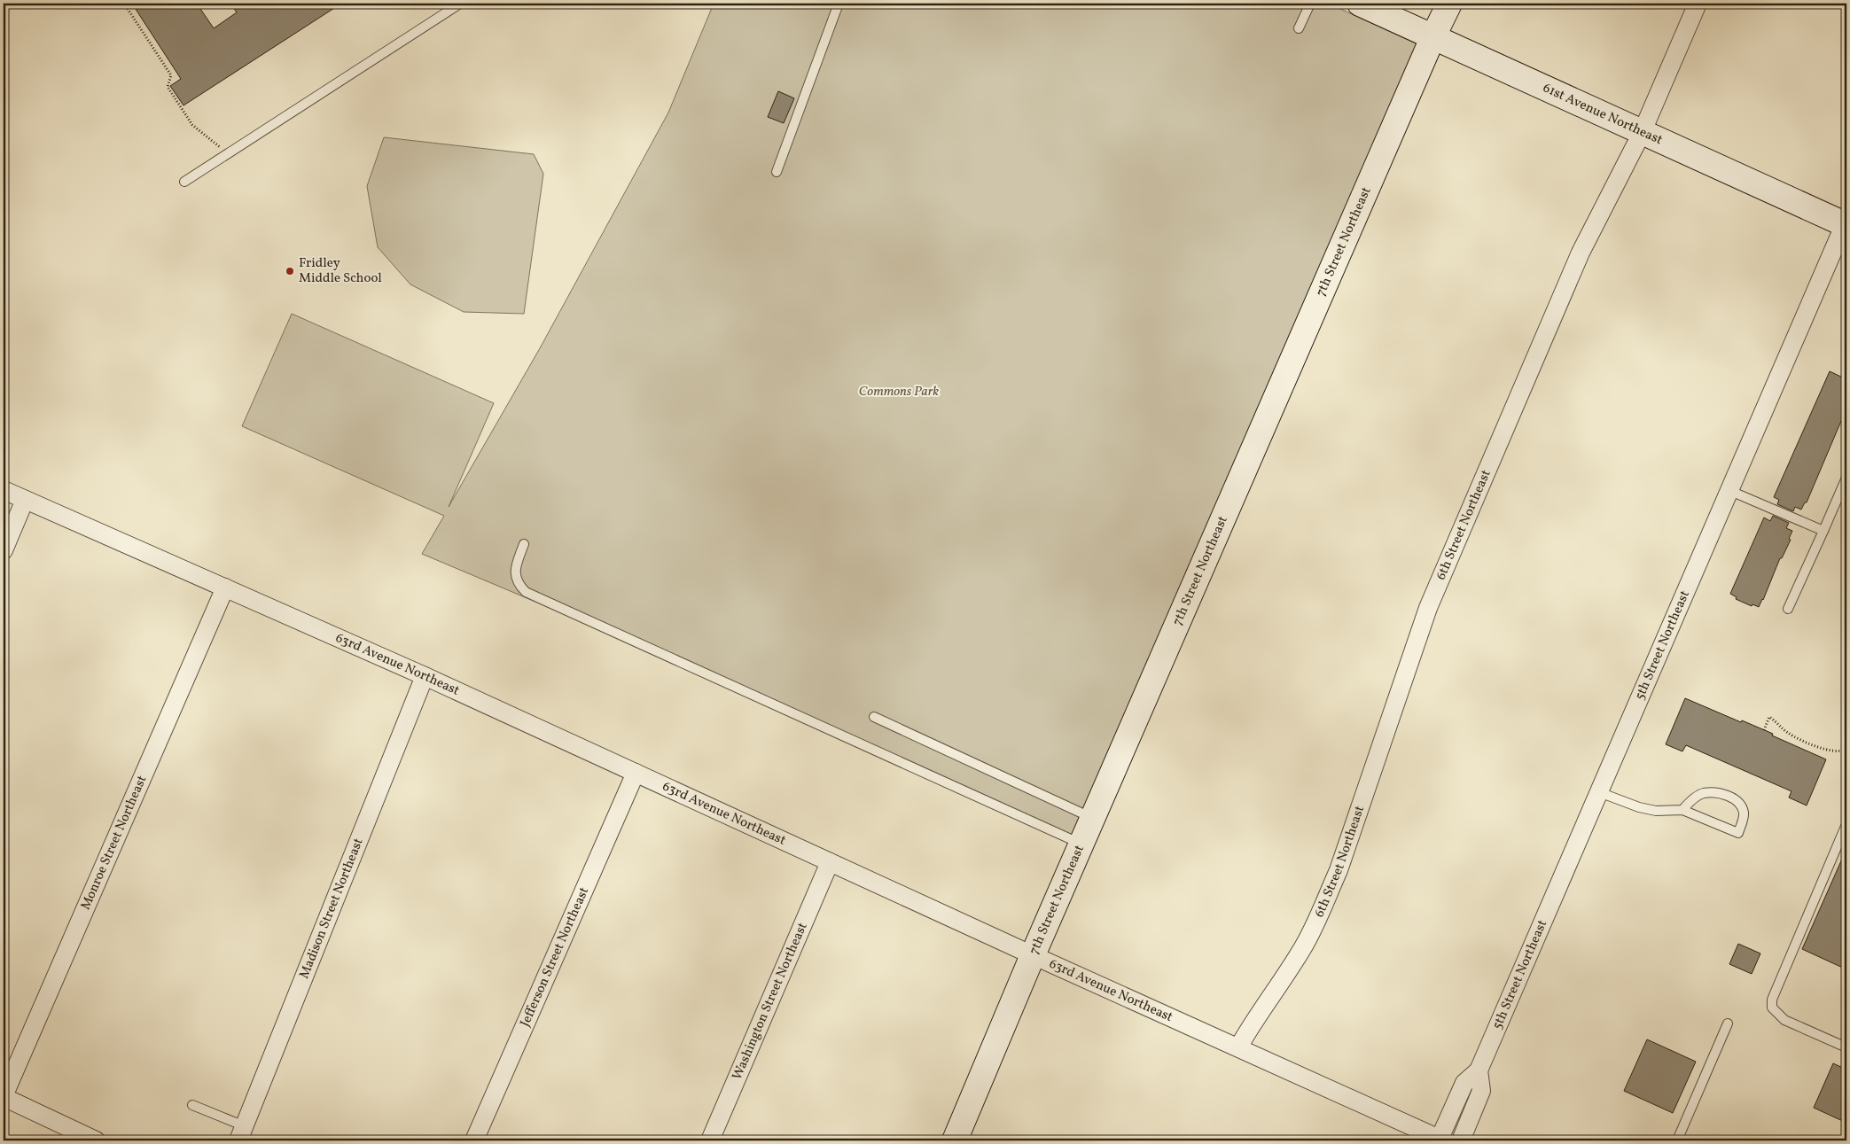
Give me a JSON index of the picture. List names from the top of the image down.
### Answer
{
  "streets": {
    "street": [
      "61st Avenue Northeast",
      "7th Street Northeast",
      "6th Street Northeast",
      "5th Street Northeast",
      "63rd Avenue Northeast",
      "Monroe Street Northeast",
      "Madison Street Northeast",
      "Jefferson Street Northeast",
      "Washington Street Northeast"
    ]
  },
  "crossings": [
    ["61st Avenue Northeast", "7th Street Northeast"],
    ["61st Avenue Northeast", "6th Street Northeast"],
    ["61st Avenue Northeast", "5th Street Northeast"],
    ["7th Street Northeast", "63rd Avenue Northeast"],
    ["6th Street Northeast", "63rd Avenue Northeast"],
    ["5th Street Northeast", "63rd Avenue Northeast"],
    ["63rd Avenue Northeast", "Monroe Street Northeast"],
    ["63rd Avenue Northeast", "Madison Street Northeast"],
    ["63rd Avenue Northeast", "Jefferson Street Northeast"],
    ["63rd Avenue Northeast", "Washington Street Northeast"]
  ],
  "parks": ["Commons Park"],
  "places": ["Fridley Middle School"]
}
